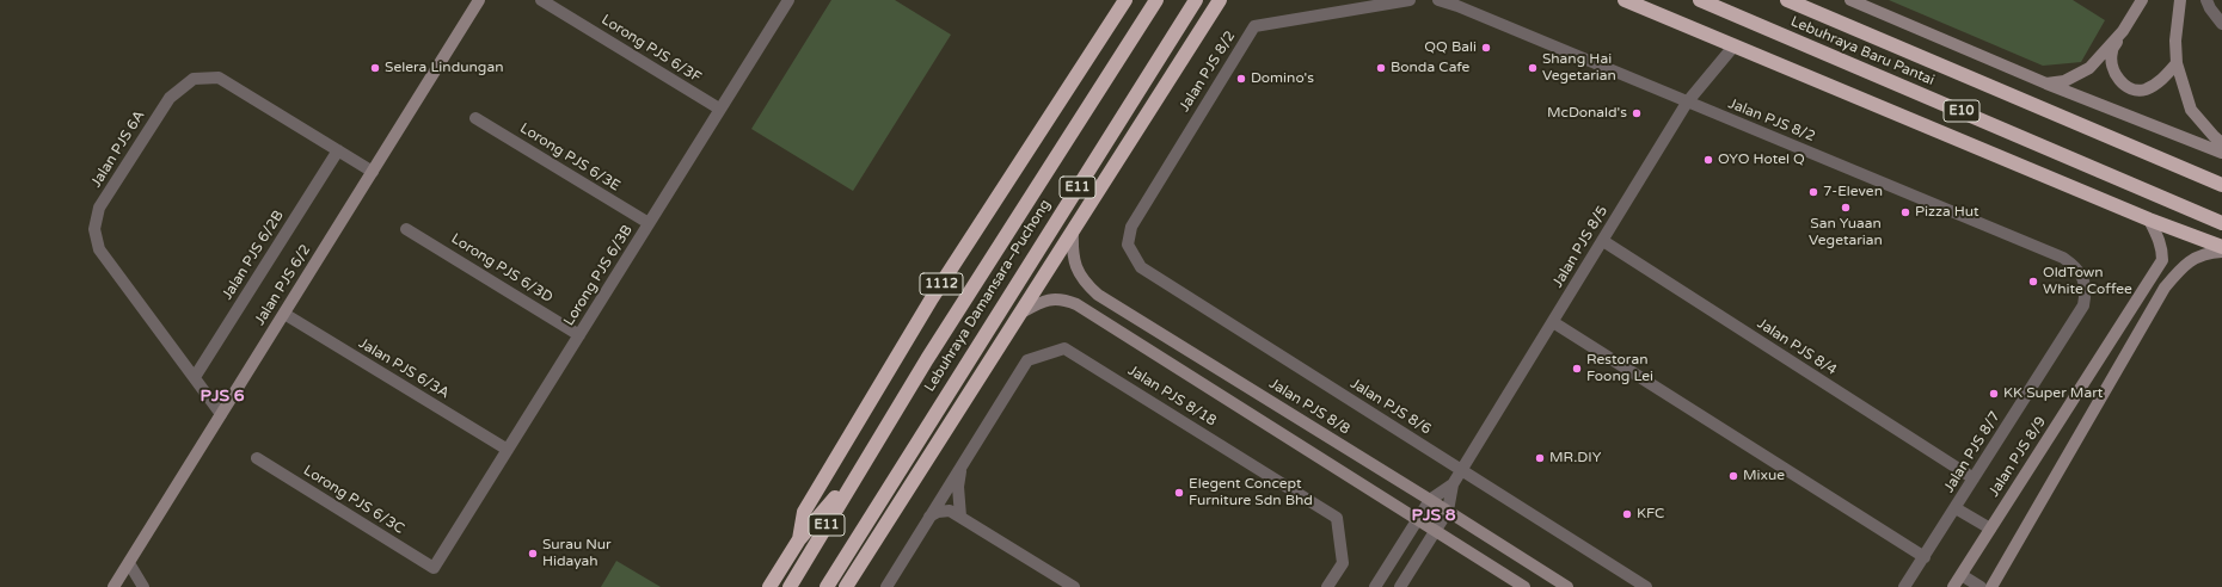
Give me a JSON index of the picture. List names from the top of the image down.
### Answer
{
  "streets": {
    "highway": [
      "Lebuhraya Baru Pantai",
      "E10",
      "E11",
      "1112",
      "Lebuhraya Damansara–Puchong"
    ],
    "street": [
      "Lorong PJS 6/3F",
      "Jalan PJS 8/2",
      "Jalan PJS 6A",
      "Lorong PJS 6/3E",
      "Jalan PJS 8/5",
      "Jalan PJS 6/2B",
      "Lorong PJS 6/3D",
      "Lorong PJS 6/3B",
      "Jalan PJS 6/2",
      "Jalan PJS 8/4",
      "Jalan PJS 6/3A",
      "Jalan PJS 8/18",
      "Jalan PJS 8/8",
      "Jalan PJS 8/6",
      "Jalan PJS 8/7",
      "Jalan PJS 8/9",
      "Lorong PJS 6/3C"
    ]
  },
  "crossings": [
    ["Lorong PJS 6/3F", "Lorong PJS 6/3B"],
    ["Jalan PJS 8/2", "Jalan PJS 8/5"],
    ["Jalan PJS 8/2", "Jalan PJS 8/6"],
    ["Jalan PJS 8/2", "Jalan PJS 8/7"],
    ["Jalan PJS 6A", "Jalan PJS 6/2B"],
    ["Jalan PJS 6A", "Jalan PJS 6/2"],
    ["Lorong PJS 6/3E", "Lorong PJS 6/3B"],
    ["Jalan PJS 8/5", "Jalan PJS 8/4"],
    ["Jalan PJS 8/5", "Jalan PJS 8/6"],
    ["Lorong PJS 6/3D", "Lorong PJS 6/3B"],
    ["Lorong PJS 6/3B", "Jalan PJS 6/3A"],
    ["Lorong PJS 6/3B", "Lorong PJS 6/3C"],
    ["Jalan PJS 6/2", "Jalan PJS 6/3A"],
    ["Jalan PJS 8/4", "Jalan PJS 8/7"]
  ],
  "districts": ["PJS 6", "PJS 8"],
  "places": [
    "QQ Bali",
    "Selera Lindungan",
    "Bonda Cafe",
    "Shang Hai Vegetarian",
    "Domino's",
    "McDonald's",
    "OYO Hotel Q",
    "7-Eleven",
    "San Yuaan Vegetarian",
    "Pizza Hut",
    "OldTown White Coffee",
    "Restoran Foong Lei",
    "KK Super Mart",
    "MR.DIY",
    "Mixue",
    "Elegent Concept Furniture Sdn Bhd",
    "KFC",
    "Surau Nur Hidayah"
  ]
}
